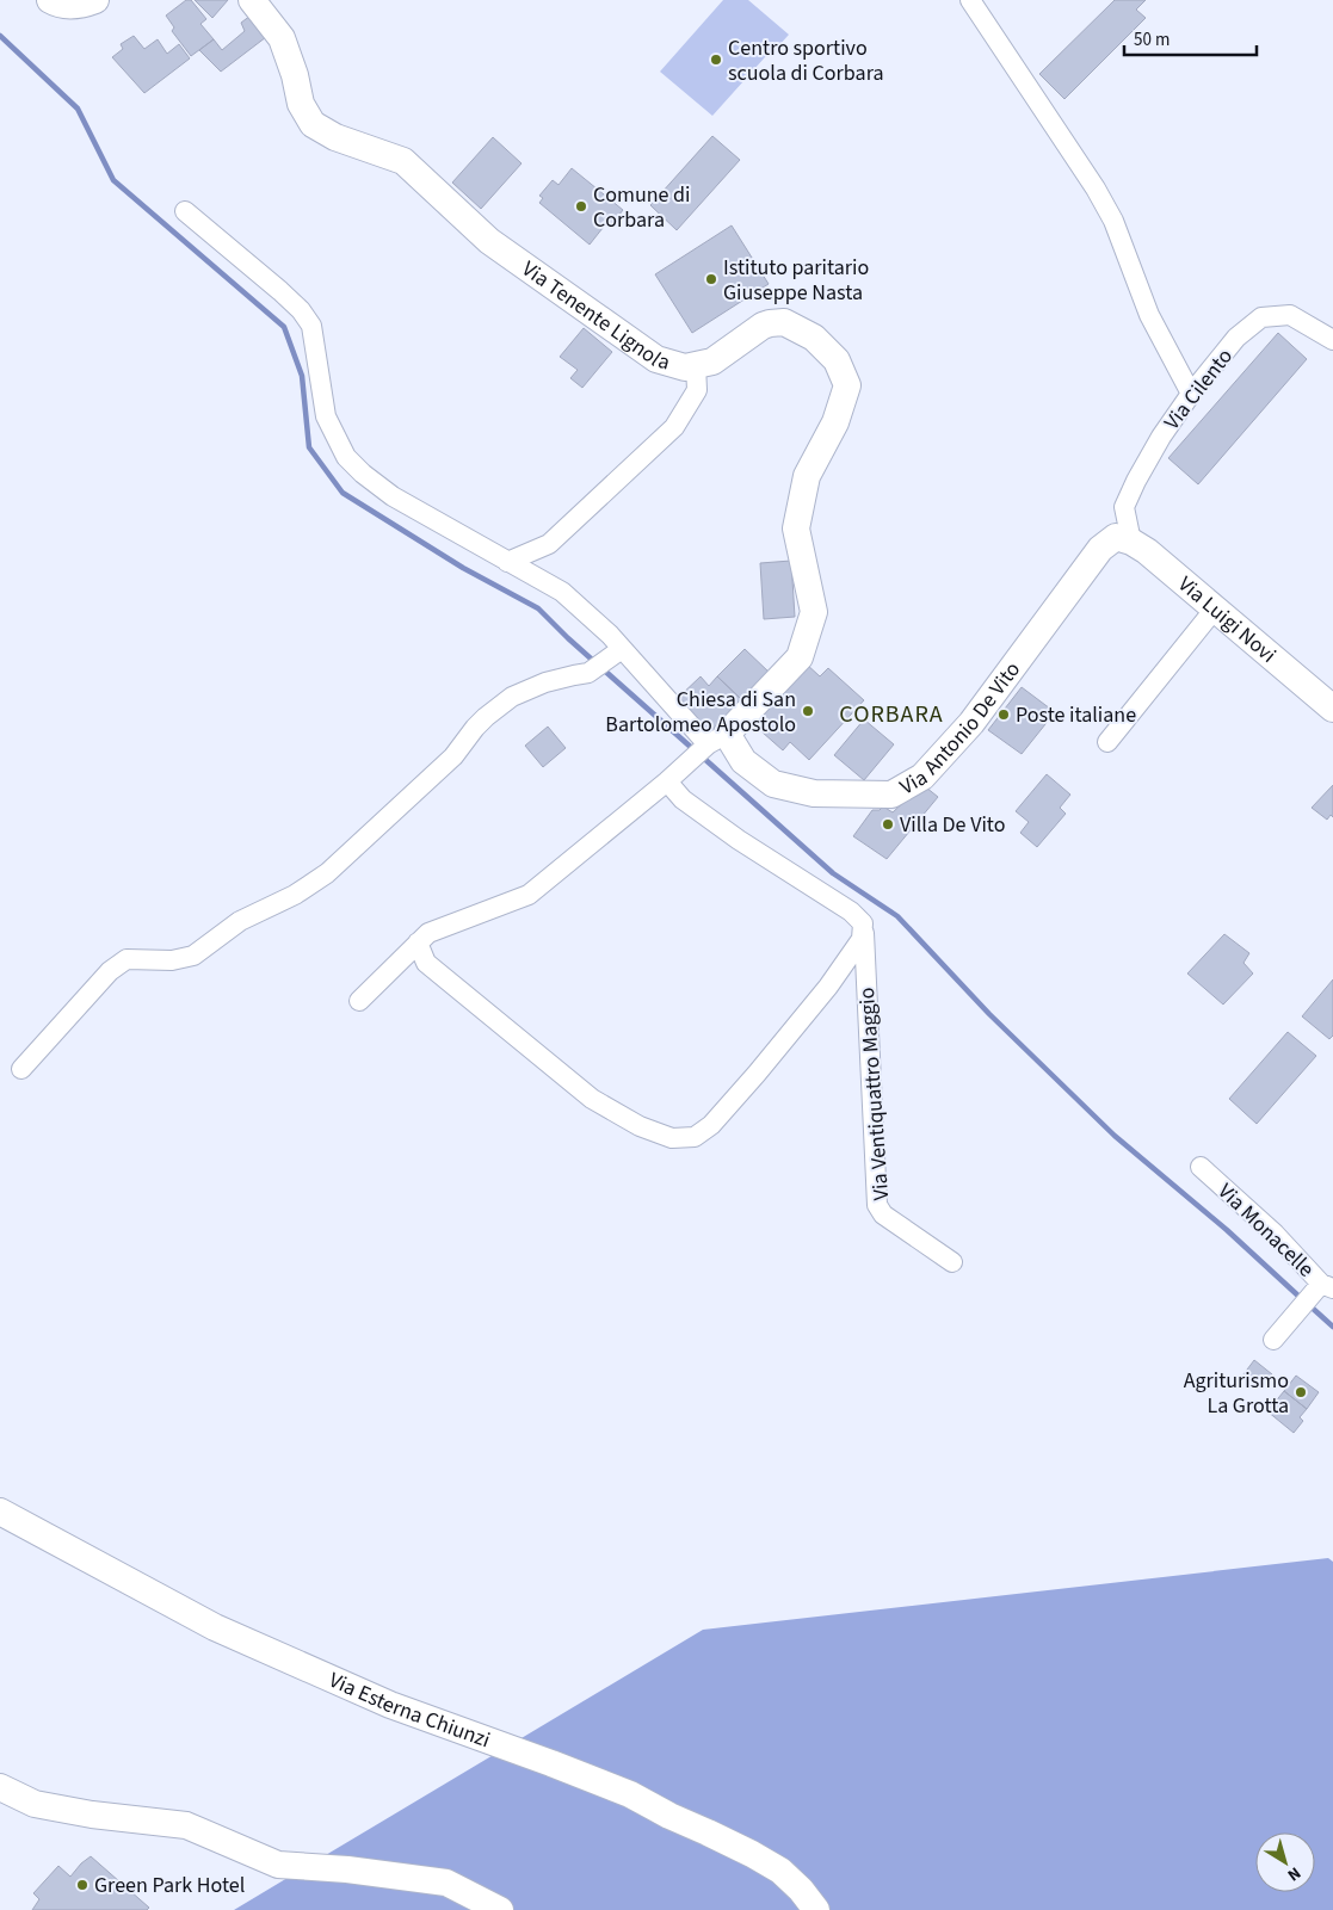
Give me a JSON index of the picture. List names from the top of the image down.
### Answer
{
  "streets": {
    "main road": [
      "Via Tenente Lignola",
      "Via Luigi Novi",
      "Via Antonio De Vito",
      "Via Esterna Chiunzi"
    ],
    "street": ["Via Cilento", "Via Ventiquattro Maggio", "Via Monacelle"]
  },
  "crossings": [
    ["Via Tenente Lignola", "Via Antonio De Vito"],
    ["Via Cilento", "Via Luigi Novi"],
    ["Via Cilento", "Via Antonio De Vito"],
    ["Via Luigi Novi", "Via Antonio De Vito"]
  ],
  "districts": ["CORBARA"],
  "places": [
    "Centro sportivo scuola di Corbara",
    "Comune di Corbara",
    "Istituto paritario Giuseppe Nasta",
    "Chiesa di San Bartolomeo Apostolo",
    "Poste italiane",
    "Villa De Vito",
    "Agriturismo La Grotta",
    "Green Park Hotel"
  ],
  "scale_bar": "50 m",
  "north": "bottom right"
}
